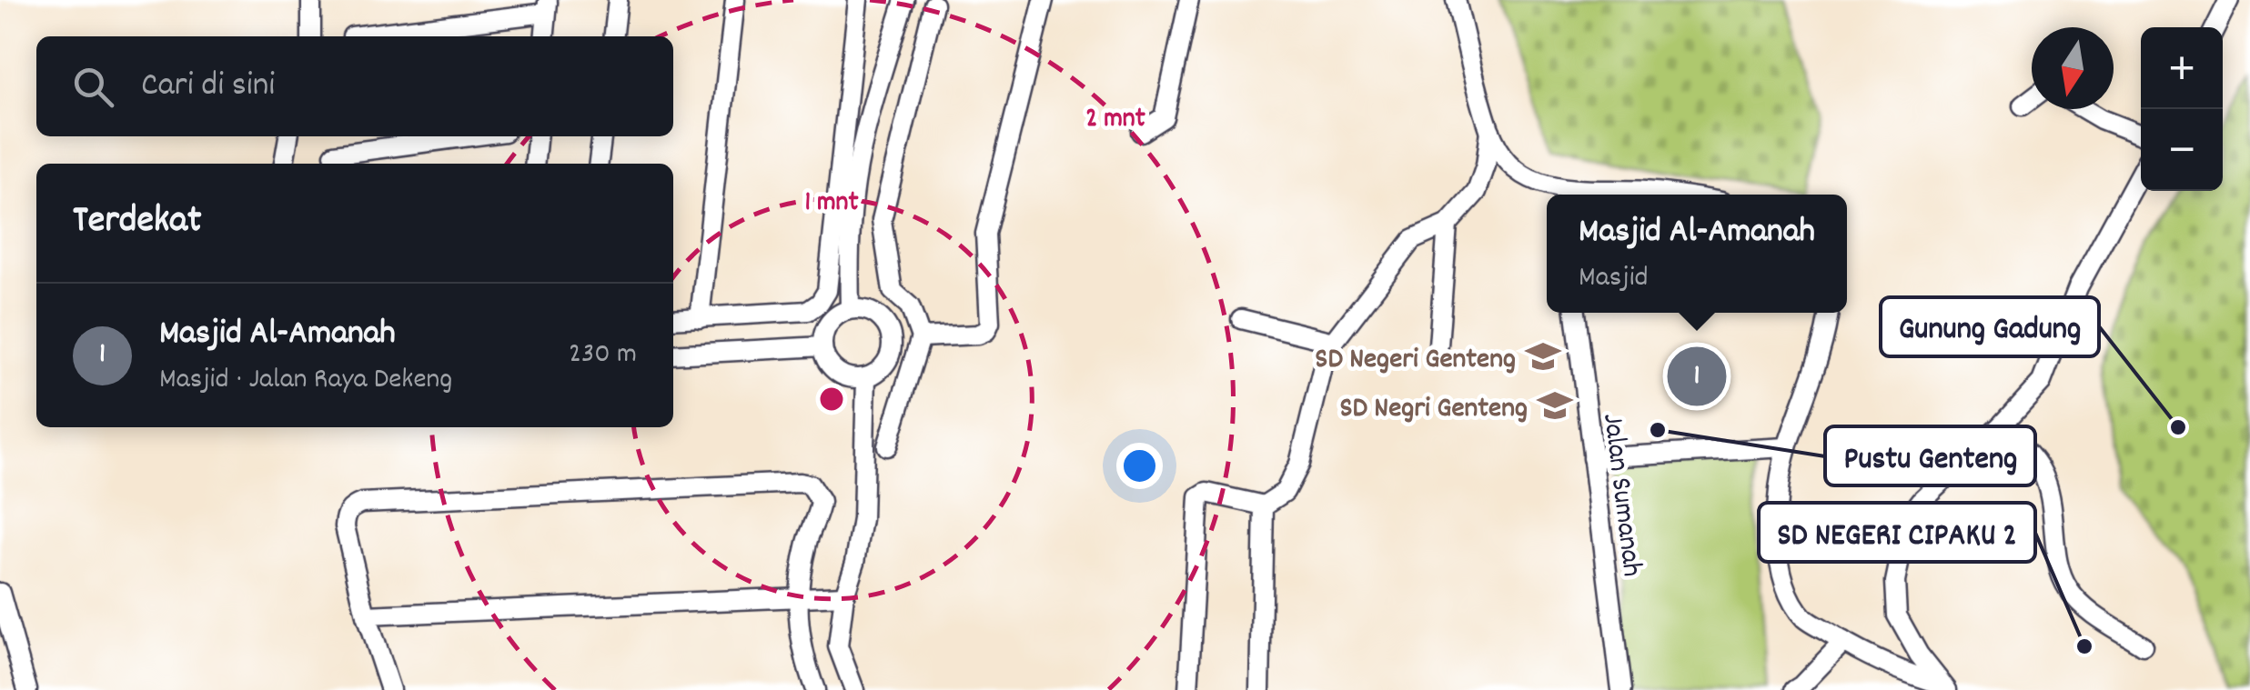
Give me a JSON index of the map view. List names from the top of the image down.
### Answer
{
  "streets": {
    "street": ["Jalan Sumanah"]
  },
  "places": {
    "school or university": ["SD Negeri Genteng", "SD Negri Genteng"],
    "other": ["Gunung Gadung", "Pustu Genteng", "SD NEGERI CIPAKU 2"]
  },
  "north": "bottom",
  "page": {
    "map_buttons": ["+", "−"],
    "search": "Cari di sini",
    "heading": "Terdekat",
    "popup": ["Masjid Al-Amanah", "Masjid"],
    "list": [
      {
        "mark": "1",
        "name": "Masjid Al-Amanah",
        "note": "Masjid · Jalan Raya Dekeng",
        "value": "230 m"
      }
    ],
    "pins": "1"
  },
  "rings": ["2 mnt", "1 mnt"]
}
